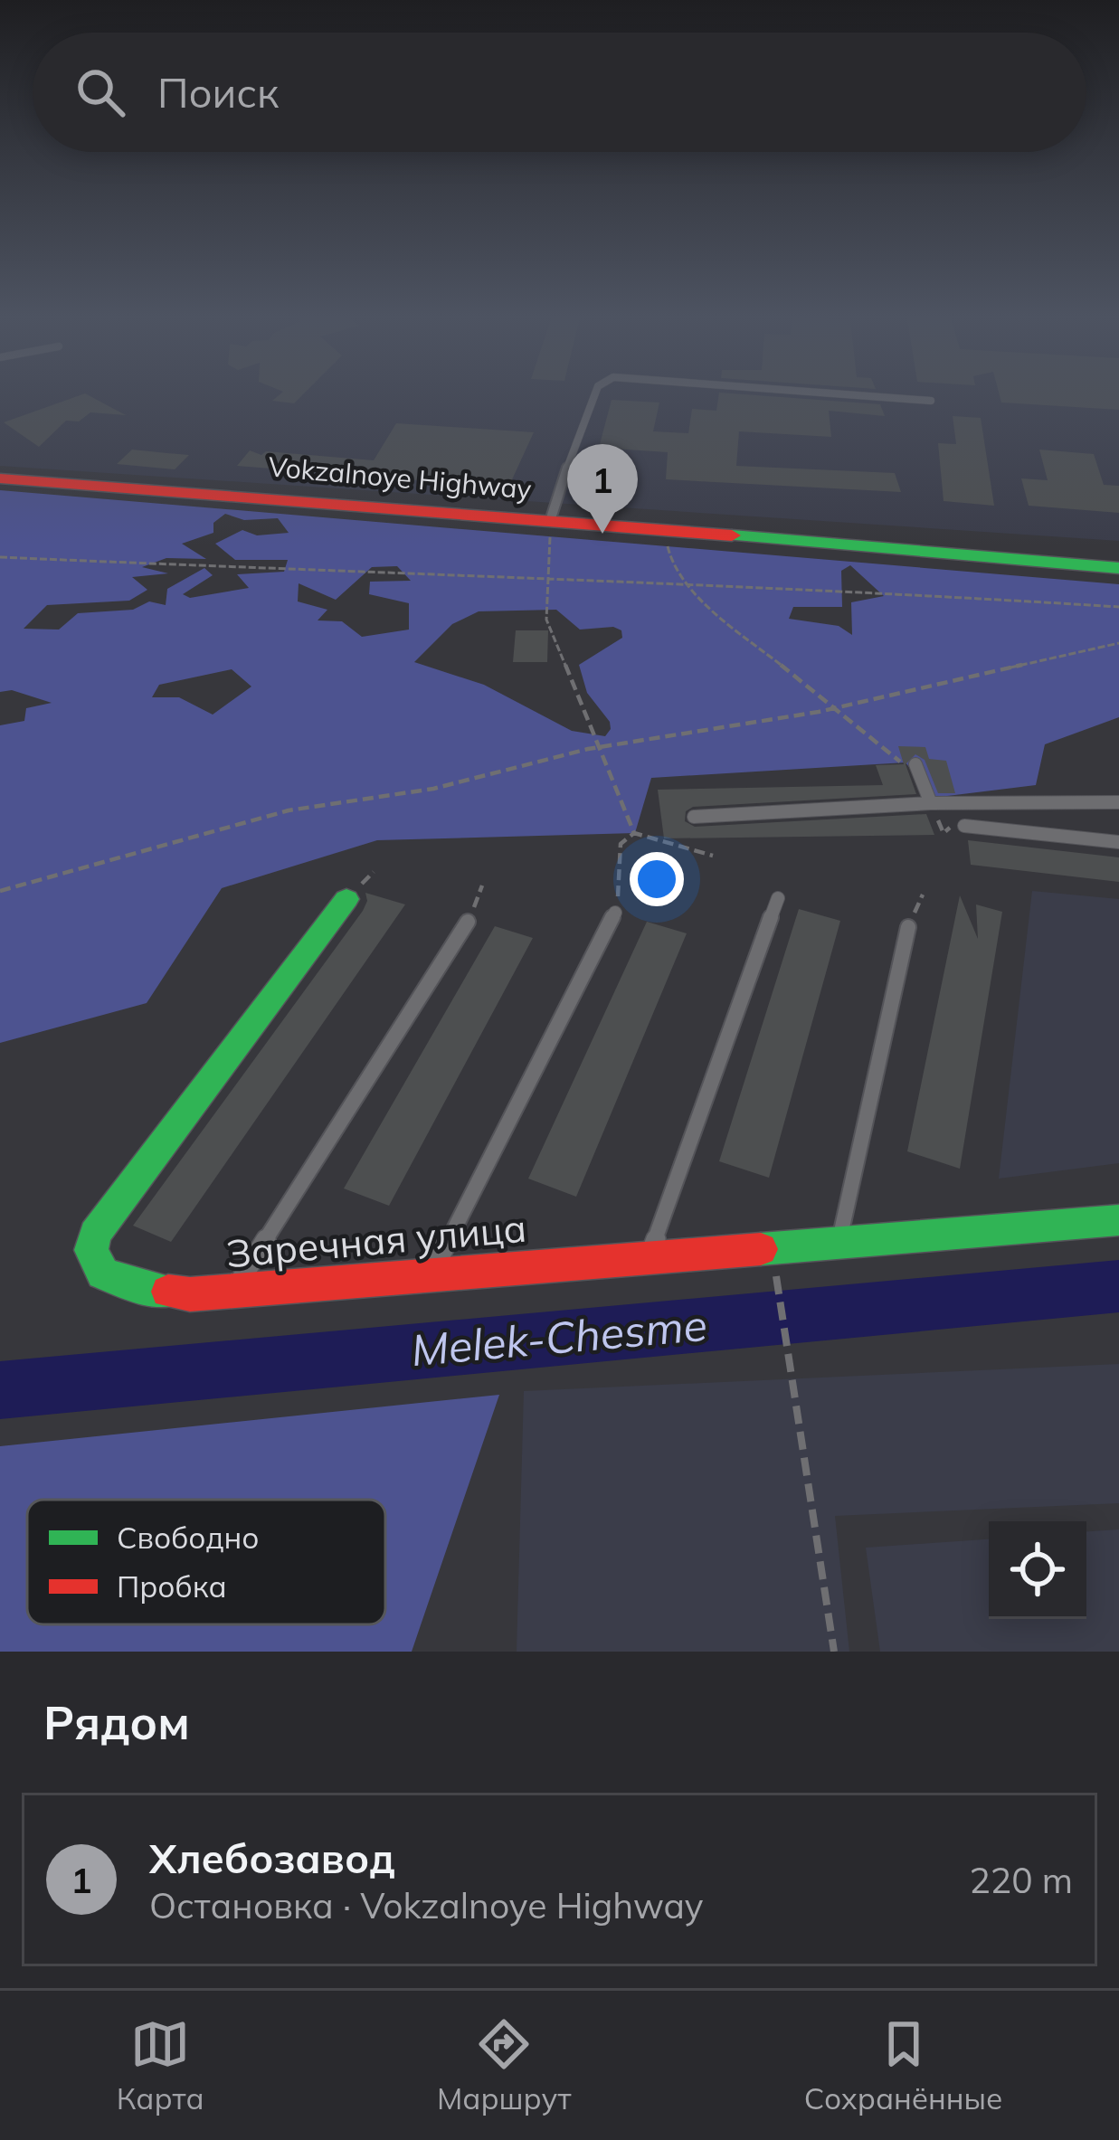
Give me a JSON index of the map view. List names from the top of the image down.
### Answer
{
  "streets": {
    "main road": ["Vokzalnoye Highway", "Заречная улица"]
  },
  "water": ["Melek-Chesme"],
  "legend": ["Свободно", "Пробка"],
  "page": {
    "search": "Поиск",
    "pins": "1",
    "heading": "Рядом",
    "list": [
      {
        "mark": "1",
        "name": "Хлебозавод",
        "note": "Остановка · Vokzalnoye Highway",
        "value": "220 m"
      }
    ],
    "nav": ["Карта", "Маршрут", "Сохранённые"]
  }
}
